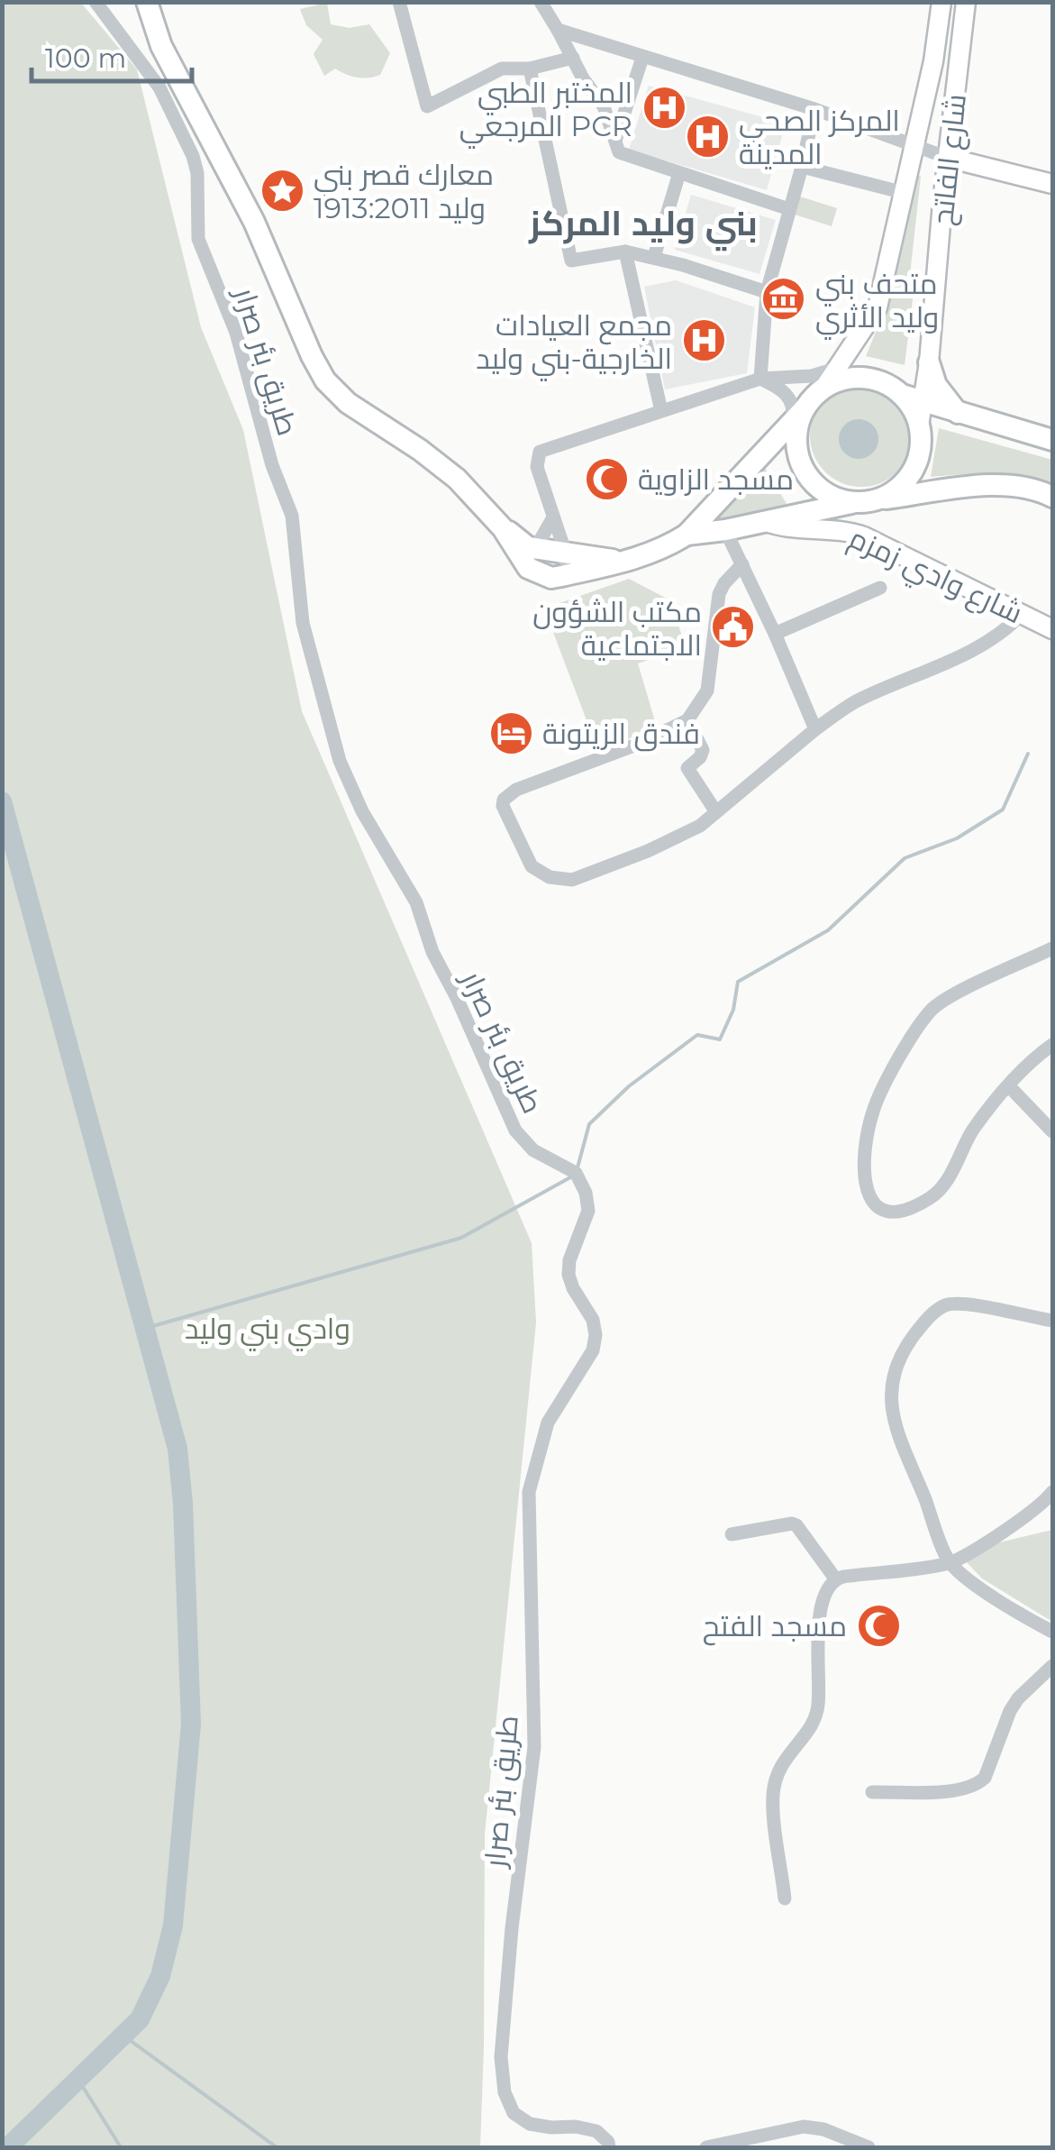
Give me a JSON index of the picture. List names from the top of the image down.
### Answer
{
  "streets": {
    "main road": ["شارع الفاتح", "شارع وادي زمزم"],
    "street": ["طريق بئر صرار"]
  },
  "districts": ["بني وليد المركز"],
  "parks": ["وادي بني وليد"],
  "places": {
    "hospital": ["المختبر الطبي المرجعي PCR", "المركز الصحي المدينة", "مجمع العيادات الخارجية-بني وليد"],
    "place": ["معارك قصر بني وليد 1913:2011"],
    "museum": ["متحف بني وليد الأثري"],
    "mosque": ["مسجد الزاوية", "مسجد الفتح"],
    "public building": ["مكتب الشؤون الاجتماعية"],
    "hotel": ["فندق الزيتونة"]
  },
  "scale_bar": "100 m"
}
